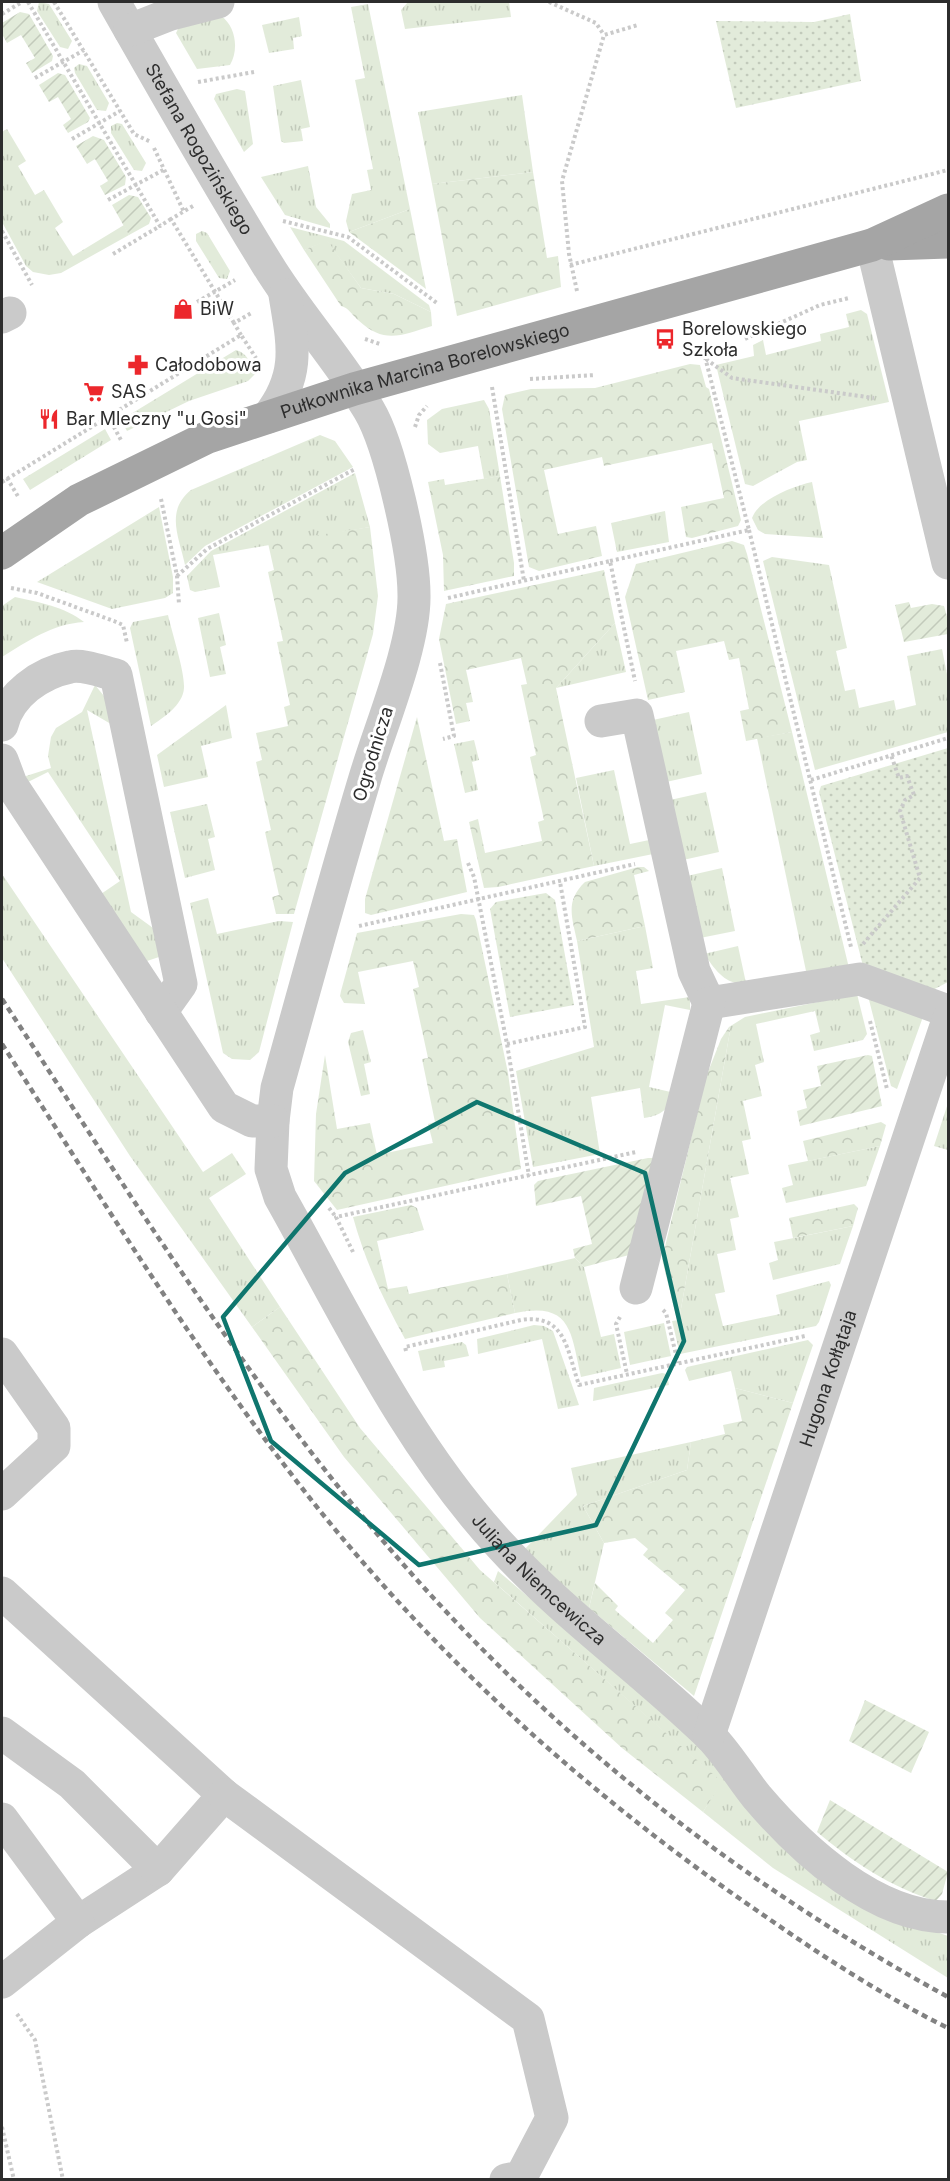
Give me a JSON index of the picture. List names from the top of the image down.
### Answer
{
  "streets": {
    "main road": ["Pułkownika Marcina Borelowskiego"],
    "street": [
      "Stefana Rogozińskiego",
      "Ogrodnicza",
      "Hugona Kołłątaja",
      "Juliana Niemcewicza"
    ]
  },
  "crossings": [
    ["Stefana Rogozińskiego", "Pułkownika Marcina Borelowskiego"],
    ["Stefana Rogozińskiego", "Ogrodnicza"],
    ["Pułkownika Marcina Borelowskiego", "Ogrodnicza"],
    ["Ogrodnicza", "Juliana Niemcewicza"],
    ["Hugona Kołłątaja", "Juliana Niemcewicza"]
  ],
  "places": {
    "shop": ["BiW"],
    "bus stop": ["Borelowskiego Szkoła"],
    "pharmacy": ["Całodobowa"],
    "supermarket": ["SAS"],
    "restaurant": ["Bar Mleczny \"u Gosi\""]
  }
}
